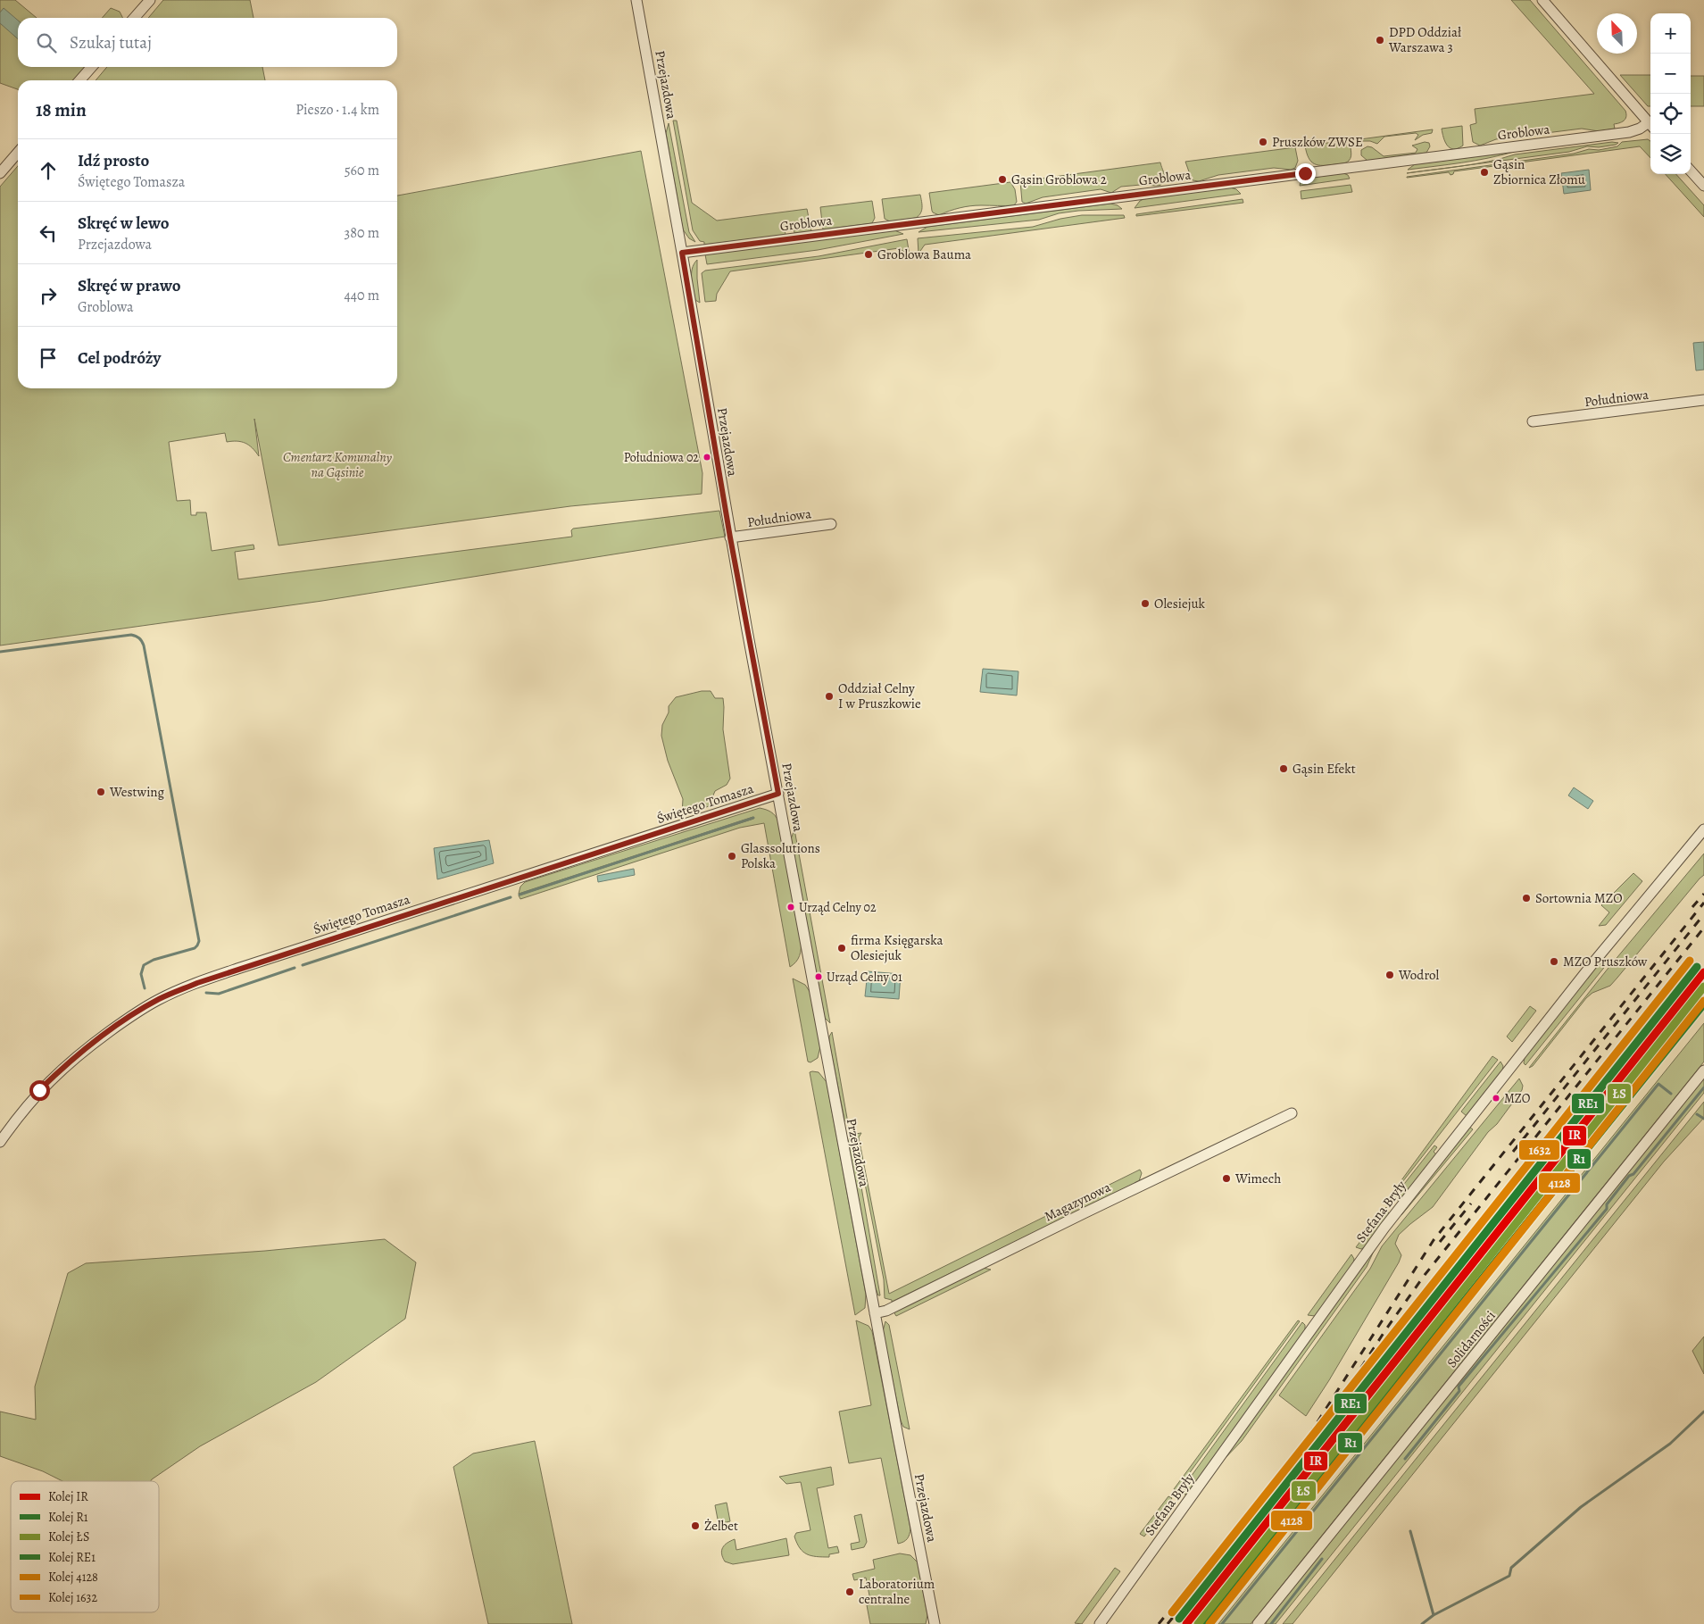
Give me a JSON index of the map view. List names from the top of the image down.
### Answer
{
  "streets": {
    "street": [
      "Przejazdowa",
      "Groblowa",
      "Południowa",
      "Świętego Tomasza",
      "Magazynowa",
      "Stefana Bryły",
      "Solidarności"
    ]
  },
  "crossings": [
    ["Przejazdowa", "Groblowa"],
    ["Przejazdowa", "Południowa"],
    ["Przejazdowa", "Świętego Tomasza"],
    ["Przejazdowa", "Magazynowa"]
  ],
  "parks": ["Cmentarz Komunalny na Gąsinie"],
  "places": [
    "DPD Oddział Warszawa 3",
    "Pruszków ZWSE",
    "Gąsin Zbiornica Złomu",
    "Gąsin Groblowa 2",
    "Groblowa Bauma",
    "Południowa 02",
    "Olesiejuk",
    "Oddział Celny I w Pruszkowie",
    "Gąsin Efekt",
    "Westwing",
    "Glasssolutions Polska",
    "Sortownia MZO",
    "Urząd Celny 02",
    "firma Księgarska Olesiejuk",
    "MZO Pruszków",
    "Wodrol",
    "Urząd Celny 01",
    "MZO",
    "Wimech",
    "Żelbet",
    "Laboratorium centralne"
  ],
  "lines": [
    "rail line 1632",
    "rail line RE1",
    "rail line IR",
    "rail line ŁS",
    "rail line 4128",
    "rail line R1"
  ],
  "legend": [
    "Kolej IR",
    "Kolej R1",
    "Kolej ŁS",
    "Kolej RE1",
    "Kolej 4128",
    "Kolej 1632"
  ],
  "north": "top left",
  "page": {
    "map_buttons": ["+", "−"],
    "search": "Szukaj tutaj",
    "heading": ["18 min", "Pieszo · 1.4 km"],
    "list": [
      ["Idź prosto", "Świętego Tomasza", "560 m"],
      ["Skręć w lewo", "Przejazdowa", "380 m"],
      ["Skręć w prawo", "Groblowa", "440 m"],
      "Cel podróży"
    ]
  }
}
